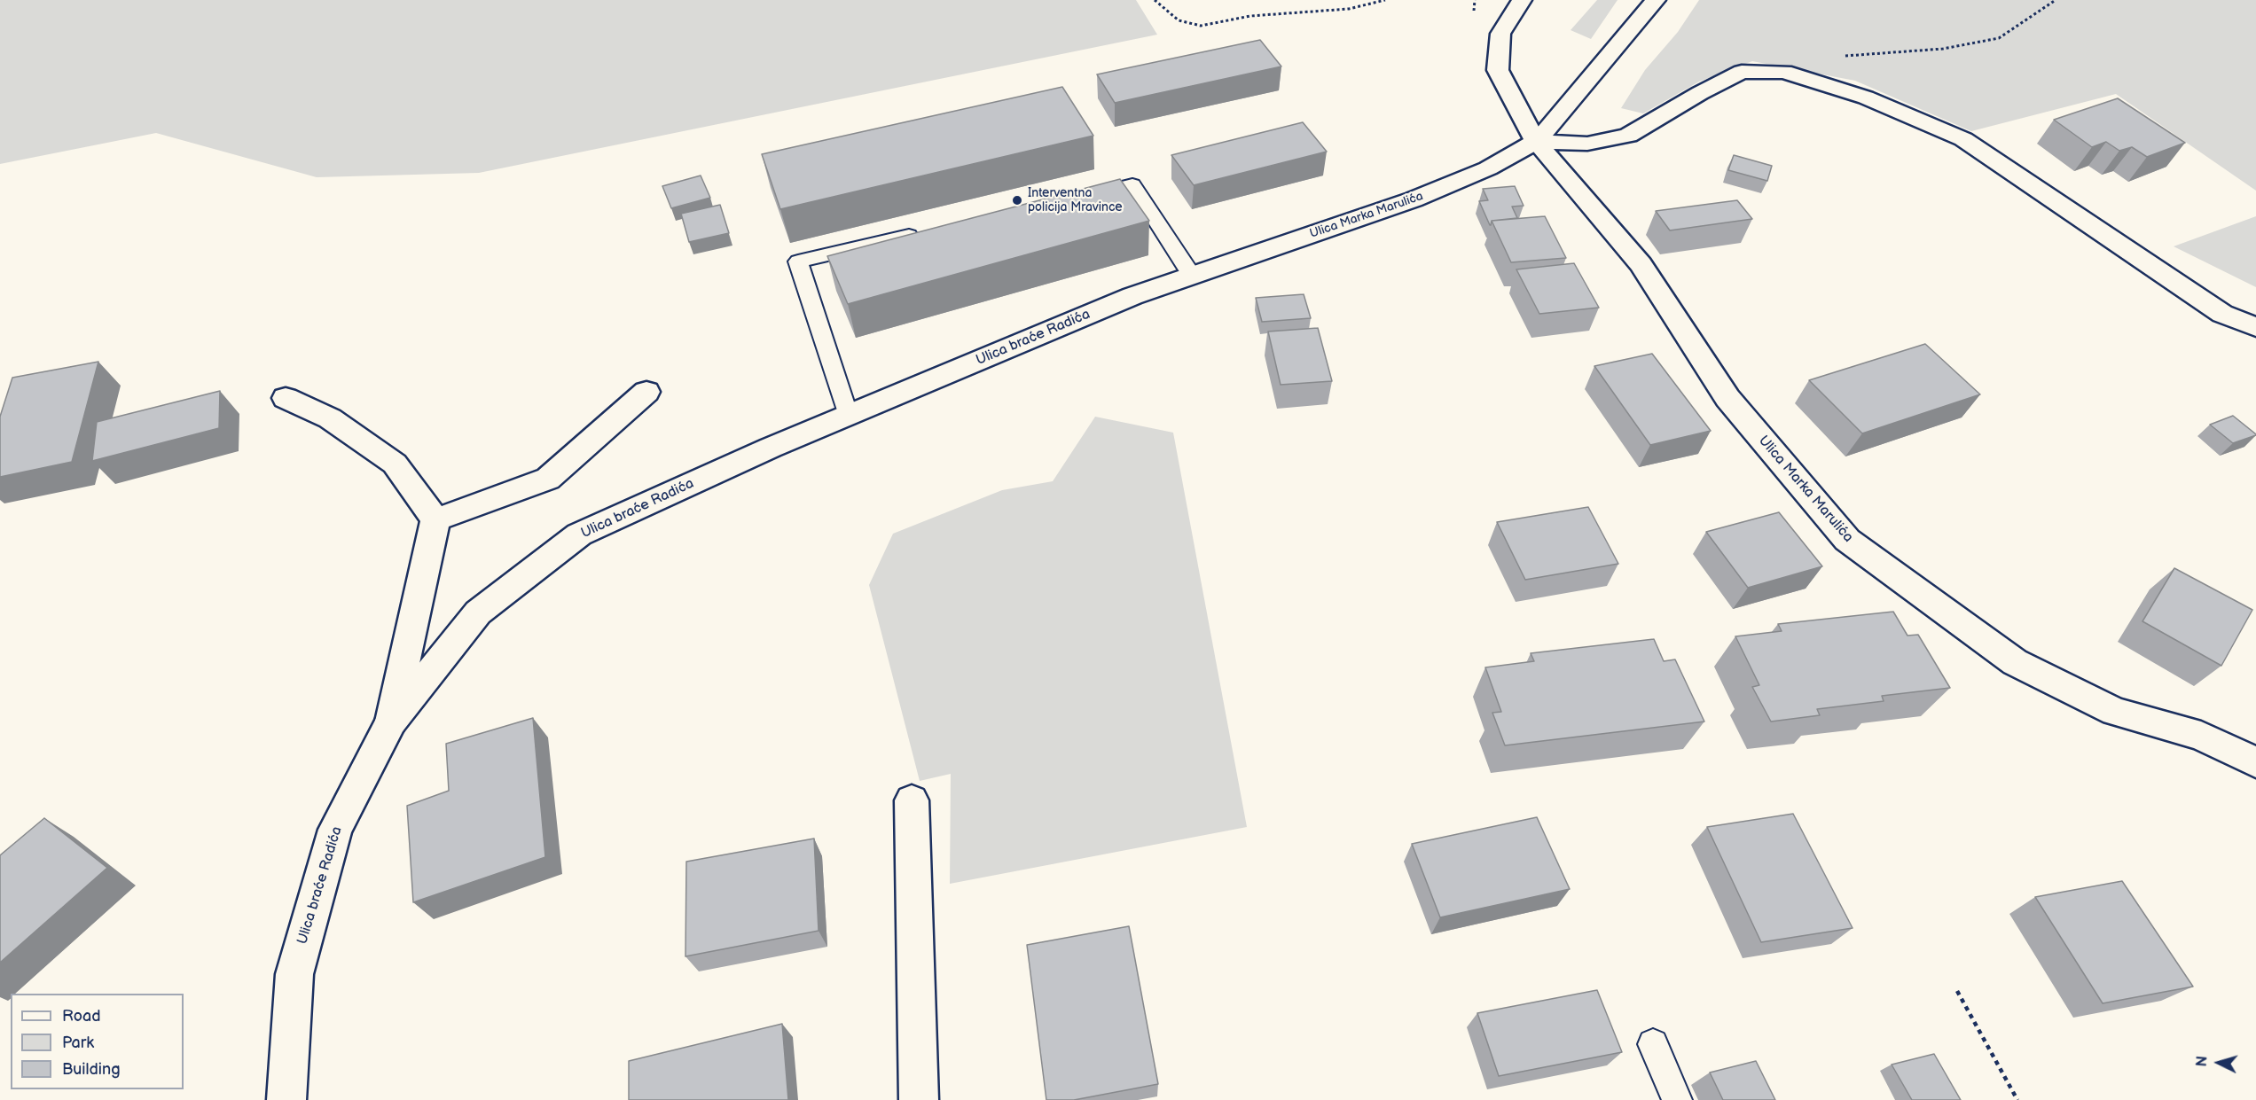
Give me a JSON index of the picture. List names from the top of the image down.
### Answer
{
  "streets": {
    "street": ["Ulica Marka Marulića", "Ulica braće Radića"]
  },
  "crossings": [
    ["Ulica Marka Marulića", "Ulica braće Radića"]
  ],
  "places": ["Interventna policija Mravince"],
  "legend": ["Road", "Park", "Building"],
  "north": "left"
}
